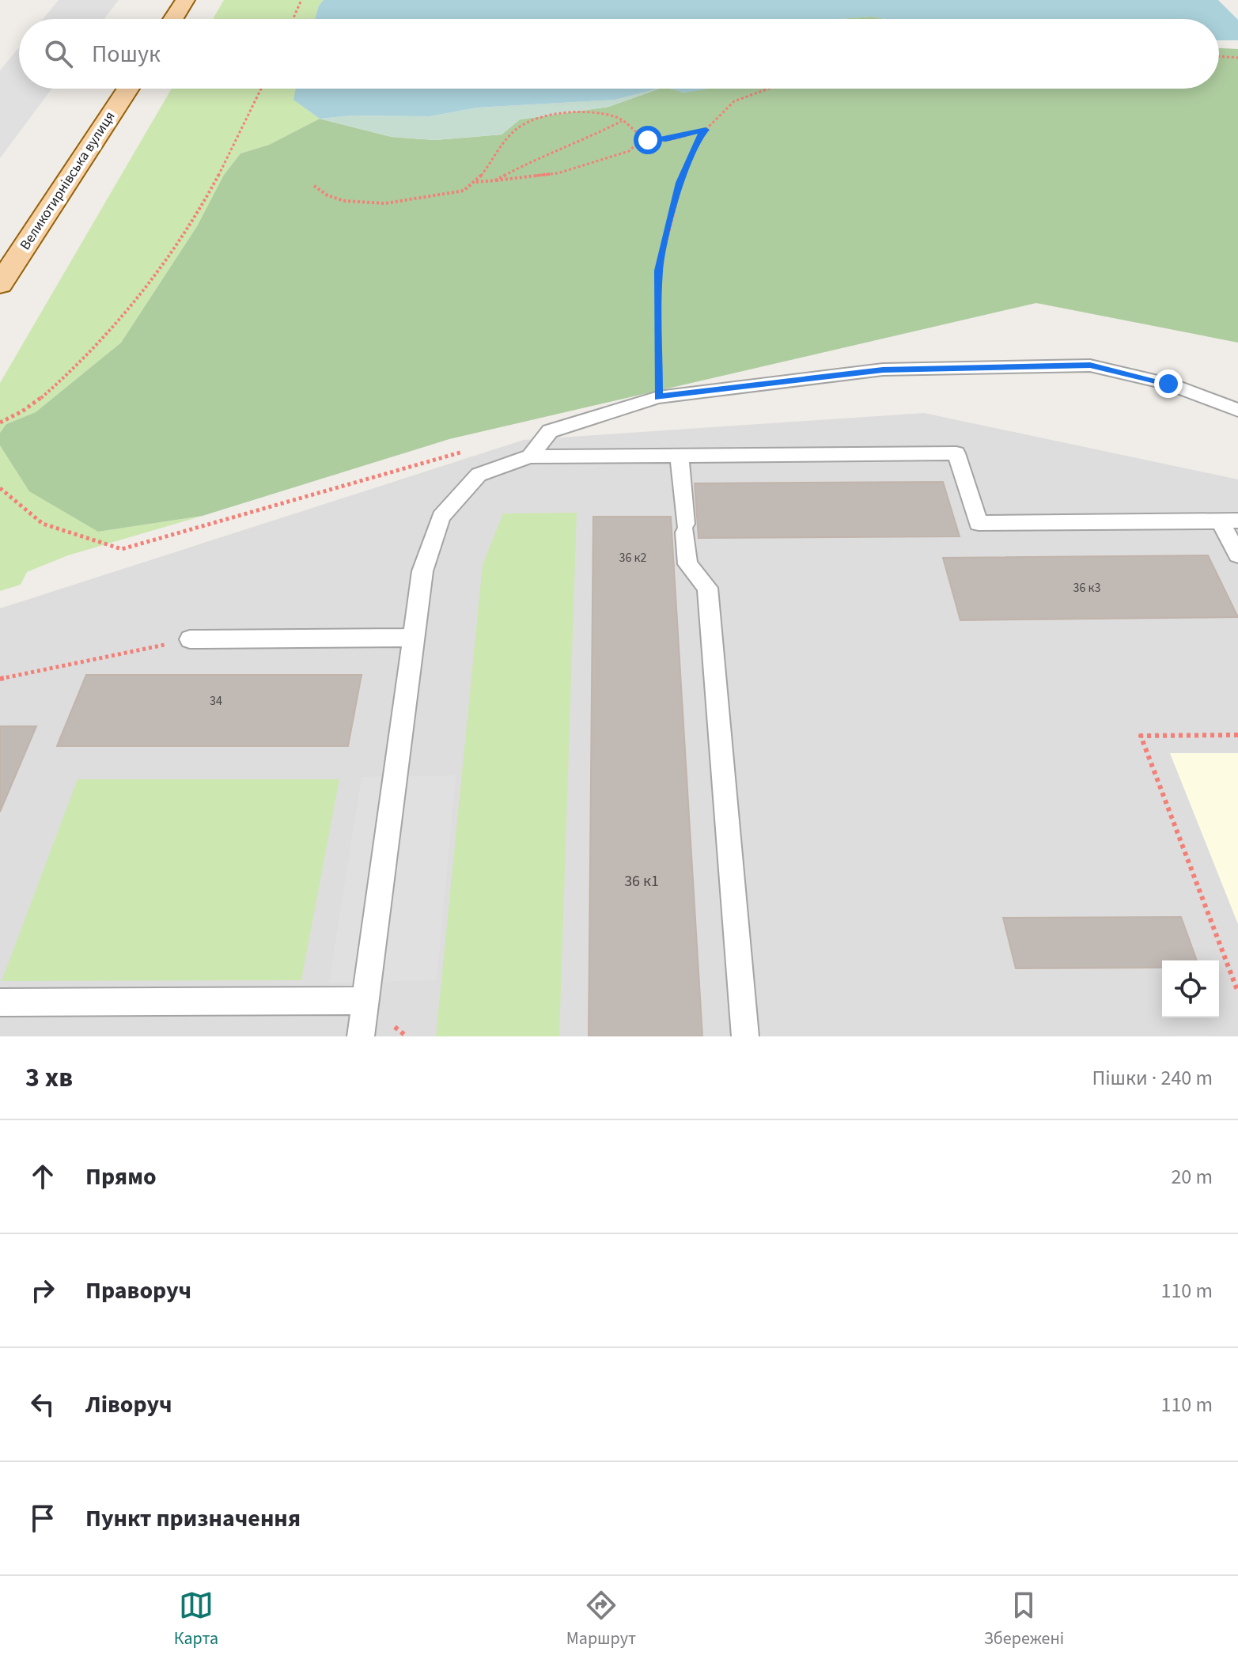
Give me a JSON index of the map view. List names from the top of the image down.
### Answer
{
  "streets": {
    "main road": ["Великотирнівська вулиця"]
  },
  "house_numbers": [
    "36 к2",
    "36 к3",
    "34",
    "36 к1"
  ],
  "page": {
    "search": "Пошук",
    "heading": ["3 хв", "Пішки · 240 m"],
    "list": [
      ["Прямо", "20 m"],
      ["Праворуч", "110 m"],
      ["Ліворуч", "110 m"],
      "Пункт призначення"
    ],
    "nav": ["Карта", "Маршрут", "Збережені"]
  }
}
